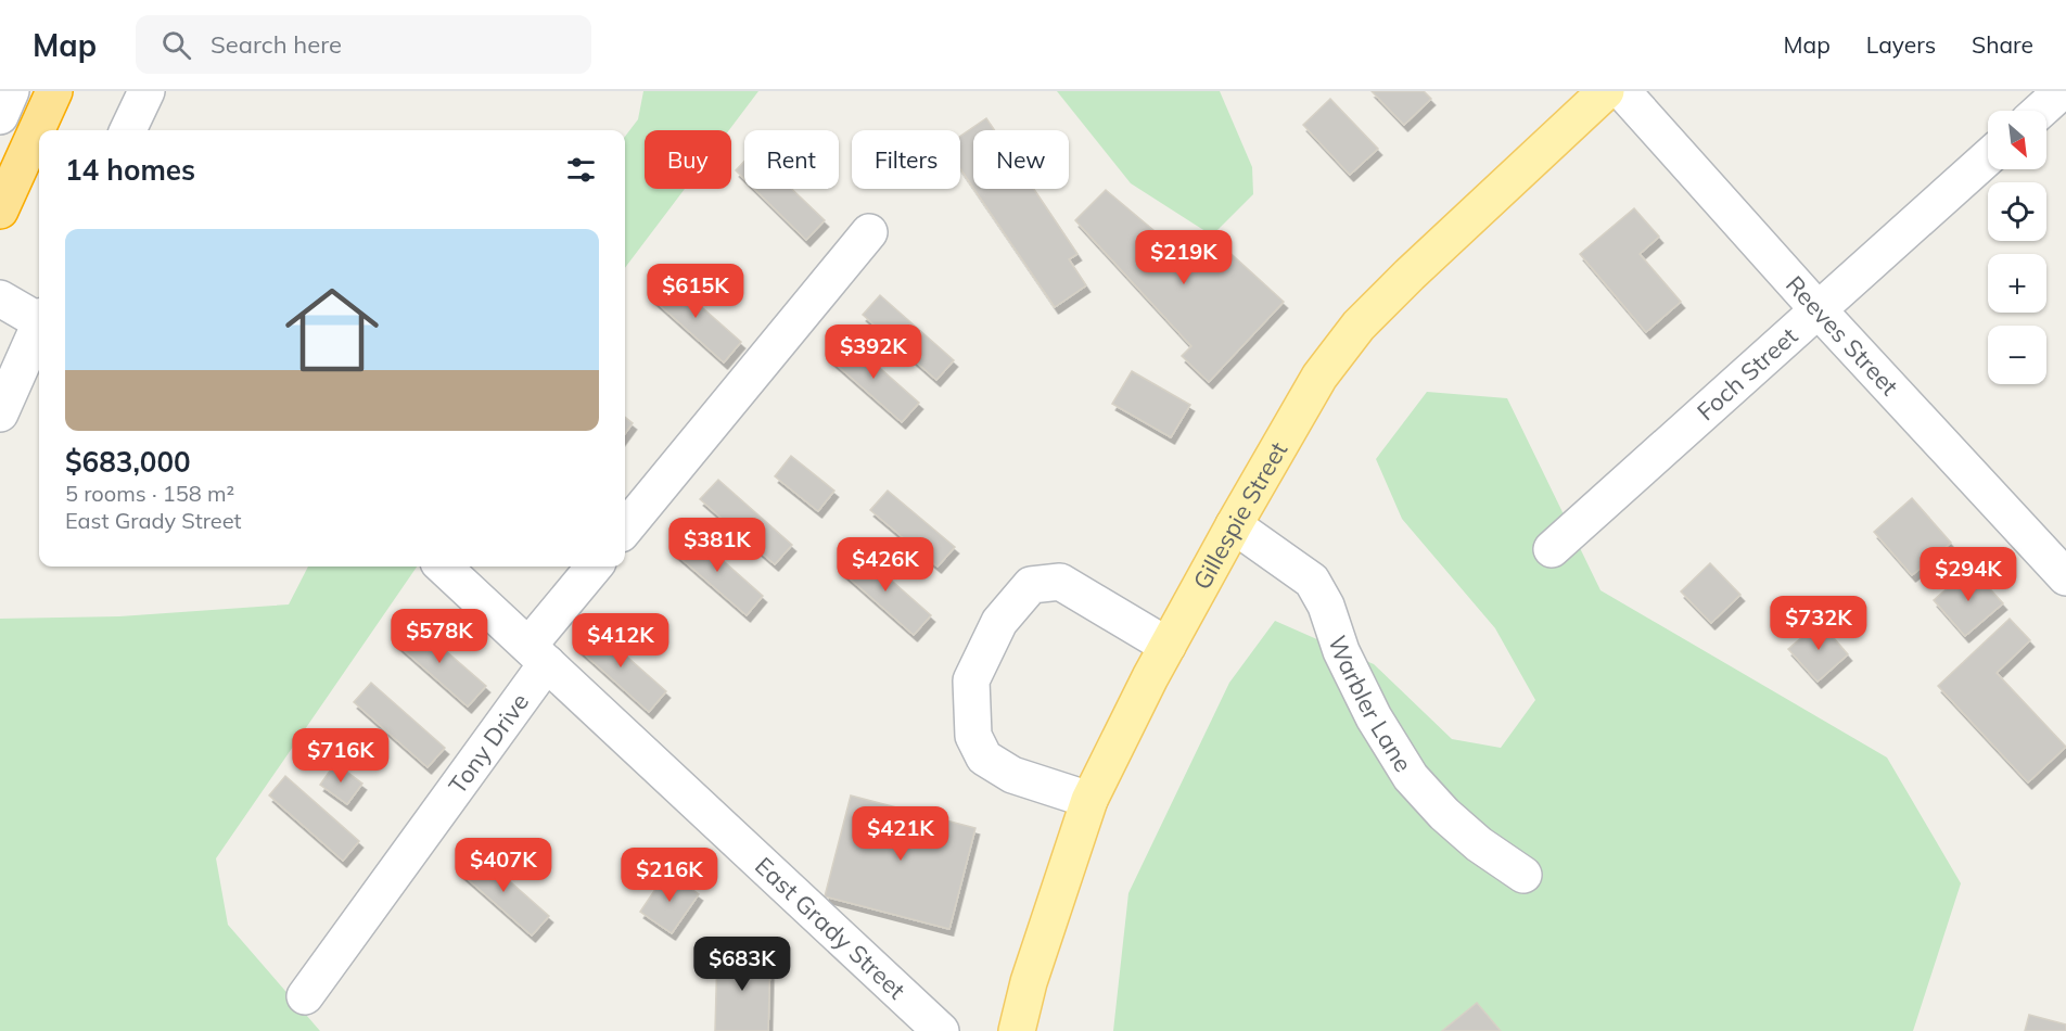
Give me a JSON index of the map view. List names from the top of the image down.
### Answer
{
  "streets": {
    "main road": ["Gillespie Street"],
    "street": [
      "Reeves Street",
      "Foch Street",
      "Warbler Lane",
      "Tony Drive",
      "East Grady Street"
    ]
  },
  "crossings": [
    ["Reeves Street", "Foch Street"],
    ["Gillespie Street", "Warbler Lane"],
    ["Tony Drive", "East Grady Street"]
  ],
  "north": "bottom right",
  "page": {
    "header": "Map",
    "search": "Search here",
    "nav": ["Map", "Layers", "Share"],
    "map_buttons": ["+", "−"],
    "chip": [
      "Buy",
      "Rent",
      "Filters",
      "New"
    ],
    "heading": "14 homes",
    "list": [
      {
        "name": "$683,000",
        "note": "5 rooms · 158 m² · East Grady Street"
      }
    ],
    "price": [
      "$219K",
      "$615K",
      "$392K",
      "$381K",
      "$426K",
      "$294K",
      "$732K",
      "$578K",
      "$412K",
      "$716K",
      "$421K",
      "$407K",
      "$216K",
      "$683K"
    ]
  }
}
